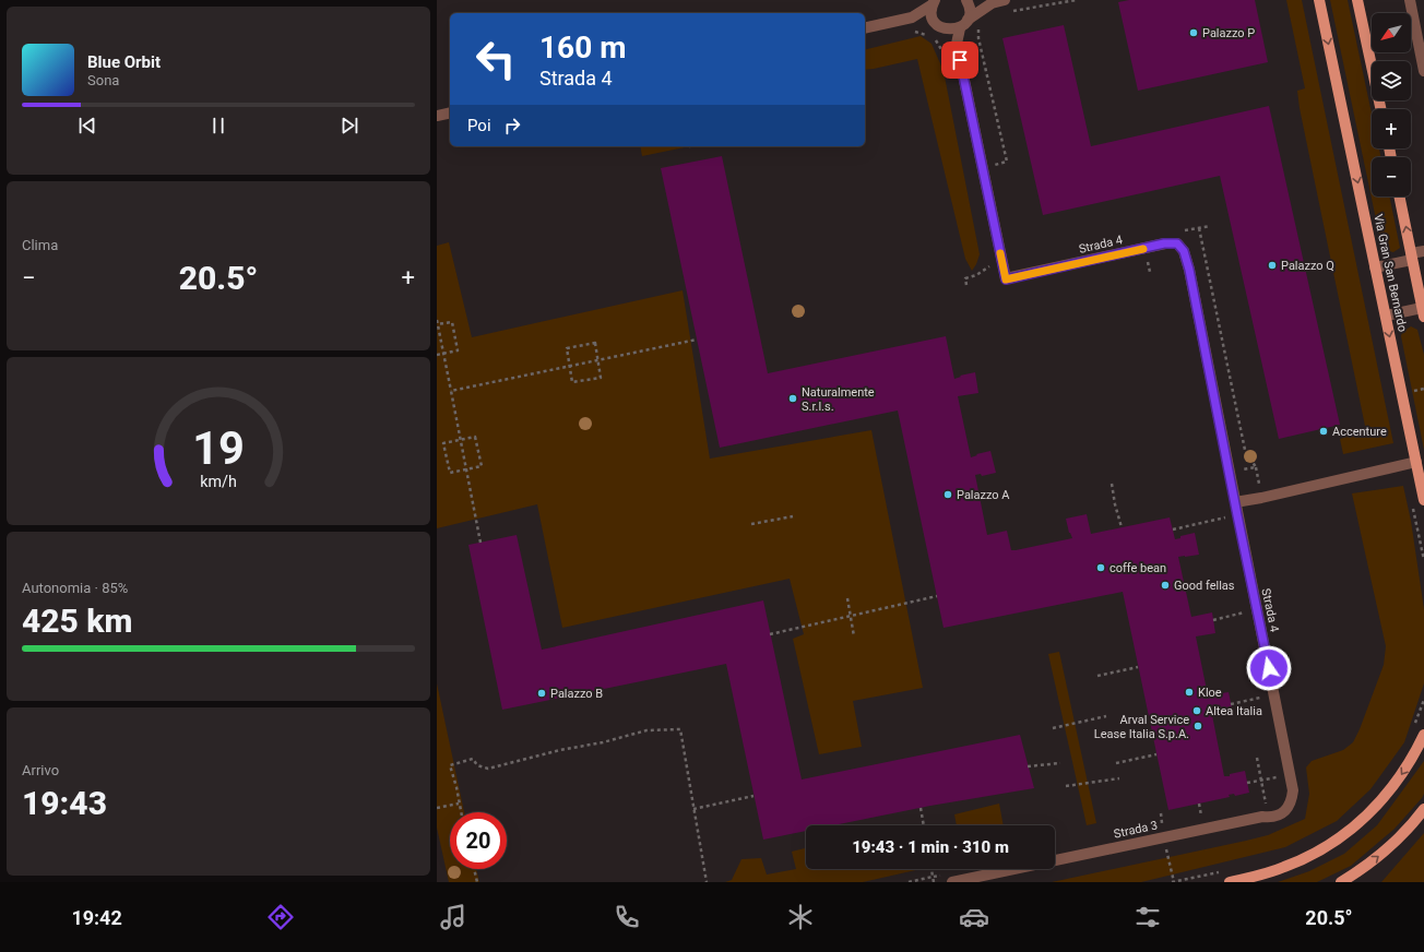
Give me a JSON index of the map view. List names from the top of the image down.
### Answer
{
  "streets": {
    "main road": ["Via Gran San Bernardo"],
    "lane": ["Strada 4", "Strada 3"]
  },
  "crossings": [
    ["Strada 4", "Strada 3"]
  ],
  "places": [
    "Palazzo P",
    "Palazzo Q",
    "Naturalmente S.r.l.s.",
    "Accenture",
    "Palazzo A",
    "coffe bean",
    "Good fellas",
    "Kloe",
    "Palazzo B",
    "Altea Italia",
    "Arval Service Lease Italia S.p.A."
  ],
  "north": "bottom left",
  "page": {
    "map_buttons": ["+", "−"],
    "turn": ["160 m", "Strada 4"],
    "song": ["Blue Orbit", "Sona"],
    "then": "Poi",
    "tile": [
      "Clima",
      ["Autonomia · 85%", "425 km"],
      ["Arrivo", "19:43"]
    ],
    "heat": ["−", "20.5°", "+"],
    "limit": "20",
    "trip": "19:43 · 1 min · 310 m",
    "tabs": ["19:42", "20.5°"],
    "gauge": ["19", "km/h"]
  }
}
